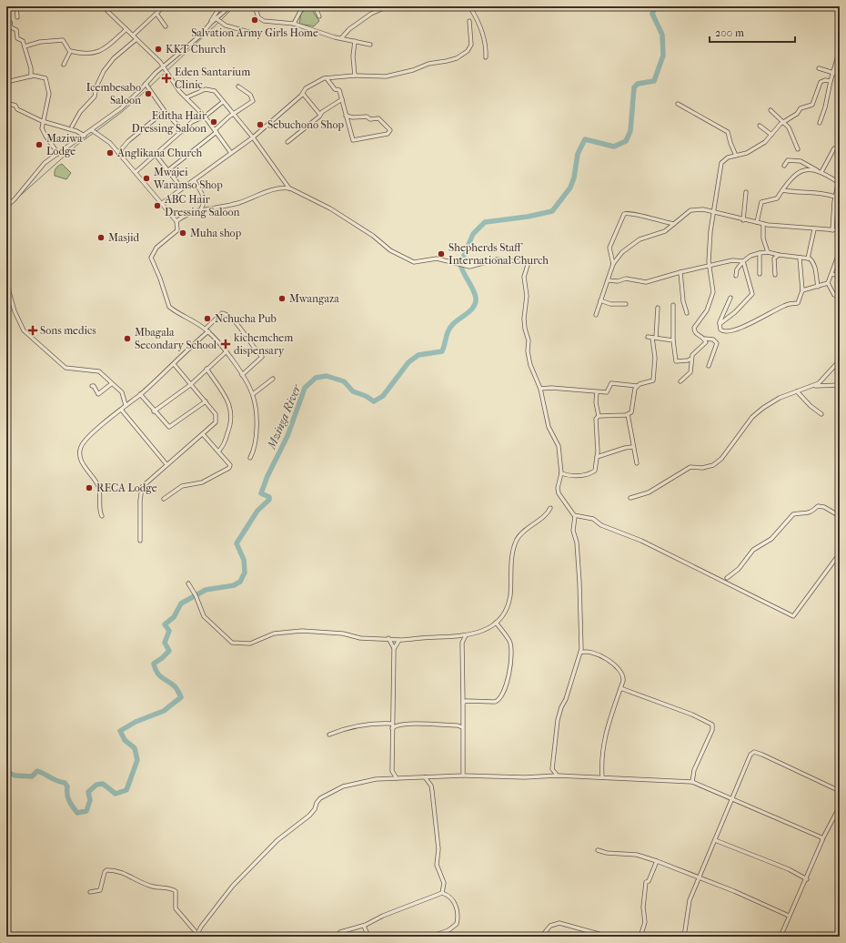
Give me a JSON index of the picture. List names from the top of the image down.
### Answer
{
  "water": ["Mzinga River"],
  "places": {
    "other": [
      "Salvation Army Girls Home",
      "KKT Church",
      "Icembesabo Saloon",
      "Editha Hair Dressing Saloon",
      "Sebuchono Shop",
      "Maziwa Lodge",
      "Anglikana Church",
      "Mwajei Waramso Shop",
      "ABC Hair Dressing Saloon",
      "Muha shop",
      "Masjid",
      "Shepherds Staff International Church",
      "Mwangaza",
      "Nchucha Pub",
      "Mbagala Secondary School",
      "RECA Lodge"
    ],
    "health": ["Eden Santarium Clinic", "Sons medics", "kichemchem dispensary"]
  },
  "scale_bar": "200 m"
}
